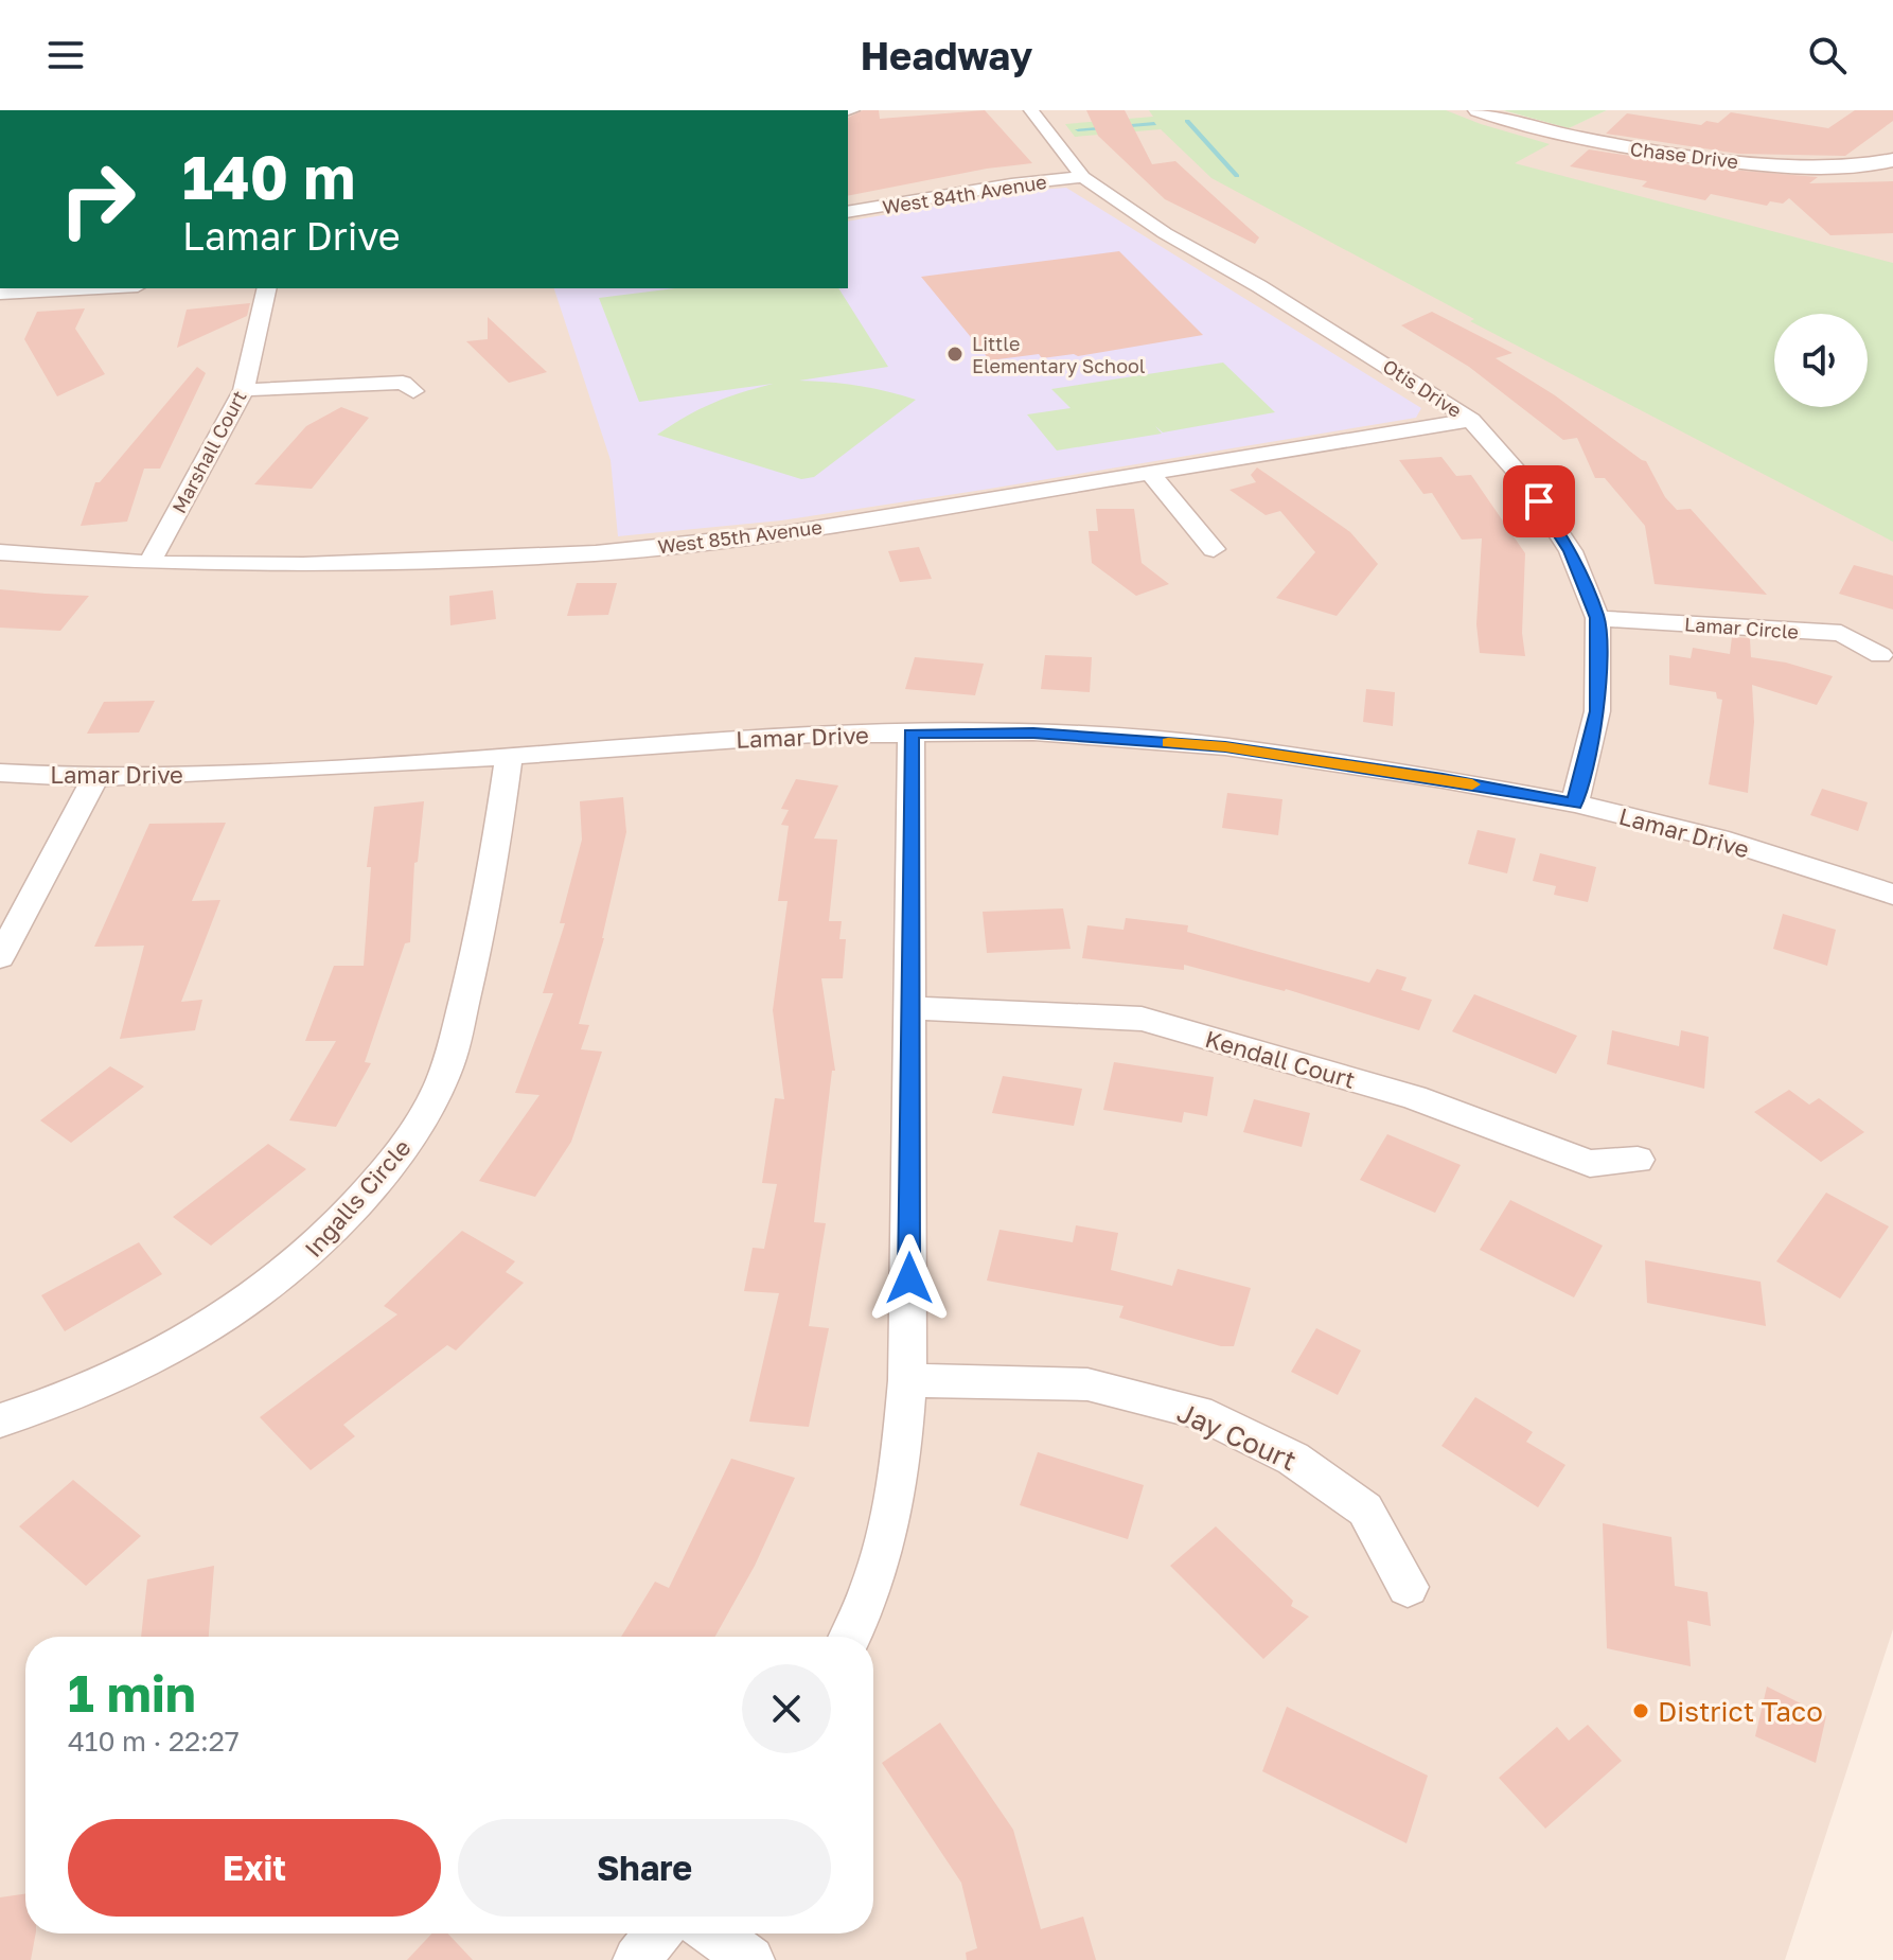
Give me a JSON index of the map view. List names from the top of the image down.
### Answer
{
  "streets": {
    "street": [
      "Chase Drive",
      "West 84th Avenue",
      "Otis Drive",
      "Marshall Court",
      "West 85th Avenue",
      "Lamar Circle",
      "Lamar Drive",
      "Kendall Court",
      "Ingalls Circle",
      "Jay Court"
    ]
  },
  "crossings": [
    ["West 84th Avenue", "Otis Drive"],
    ["Otis Drive", "West 85th Avenue"],
    ["Otis Drive", "Lamar Circle"],
    ["Otis Drive", "Lamar Drive"],
    ["Marshall Court", "West 85th Avenue"],
    ["Lamar Drive", "Ingalls Circle"]
  ],
  "places": ["Little Elementary School", "District Taco"],
  "page": {
    "header": "Headway",
    "turn": ["140 m", "Lamar Drive"],
    "heading": ["1 min", "410 m · 22:27"],
    "buttons": ["Exit", "Share"]
  }
}
